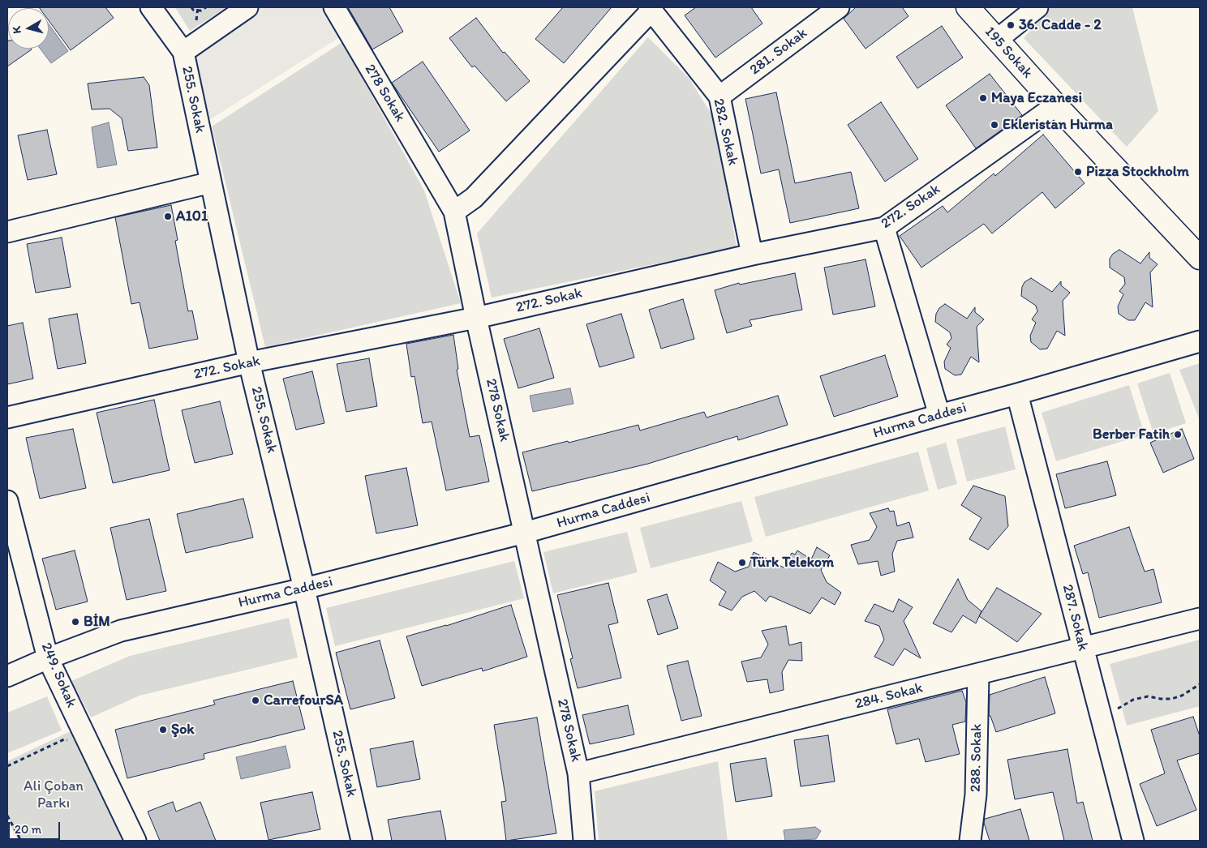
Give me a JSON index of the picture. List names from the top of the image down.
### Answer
{
  "streets": {
    "street": [
      "281. Sokak",
      "195 Sokak",
      "278 Sokak",
      "255. Sokak",
      "282. Sokak",
      "272. Sokak",
      "Hurma Caddesi",
      "287. Sokak",
      "249. Sokak",
      "284. Sokak",
      "288. Sokak"
    ]
  },
  "crossings": [
    ["281. Sokak", "282. Sokak"],
    ["195 Sokak", "272. Sokak"],
    ["278 Sokak", "272. Sokak"],
    ["278 Sokak", "Hurma Caddesi"],
    ["278 Sokak", "284. Sokak"],
    ["255. Sokak", "272. Sokak"],
    ["255. Sokak", "Hurma Caddesi"],
    ["282. Sokak", "272. Sokak"],
    ["Hurma Caddesi", "287. Sokak"],
    ["Hurma Caddesi", "249. Sokak"],
    ["287. Sokak", "284. Sokak"],
    ["284. Sokak", "288. Sokak"]
  ],
  "parks": ["Ali Çoban Parkı"],
  "places": [
    "36. Cadde - 2",
    "Maya Eczanesi",
    "Ekleristan Hurma",
    "Pizza Stockholm",
    "A101",
    "Berber Fatih",
    "Türk Telekom",
    "BİM",
    "CarrefourSA",
    "Şok"
  ],
  "scale_bar": "20 m",
  "north": "left"
}
